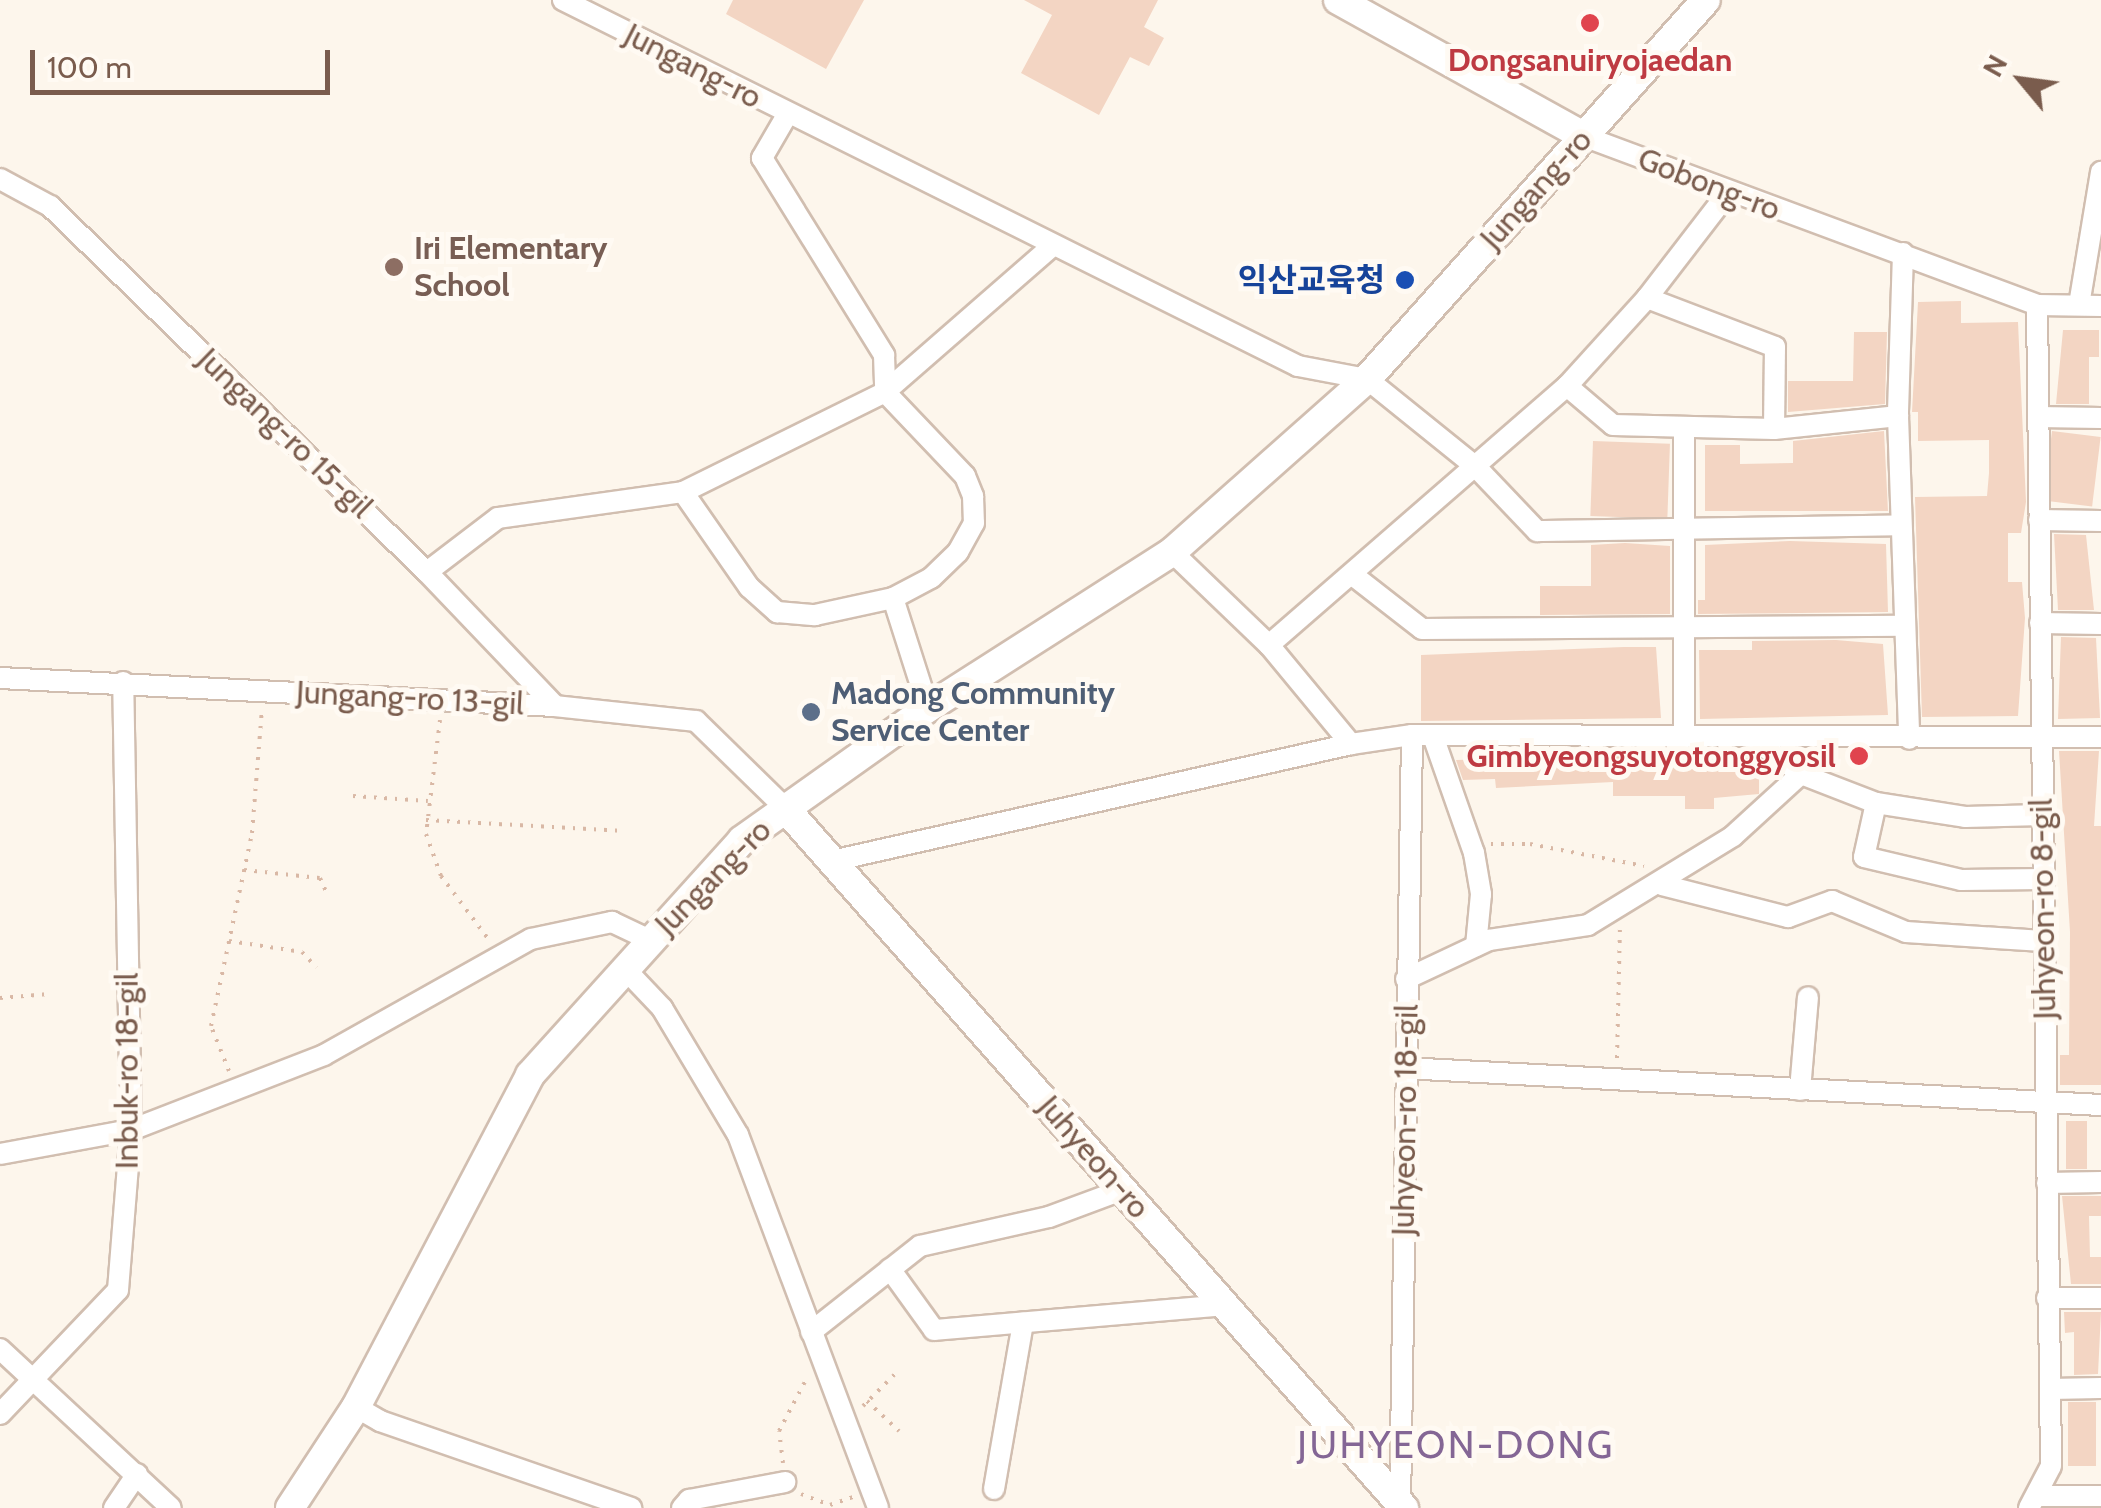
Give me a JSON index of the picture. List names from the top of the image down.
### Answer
{
  "streets": {
    "street": [
      "Jungang-ro",
      "Gobong-ro",
      "Jungang-ro 15-gil",
      "Jungang-ro 13-gil",
      "Juhyeon-ro 8-gil",
      "Inbuk-ro 18-gil",
      "Juhyeon-ro 18-gil",
      "Juhyeon-ro"
    ]
  },
  "crossings": [
    ["Jungang-ro", "Gobong-ro"],
    ["Jungang-ro", "Jungang-ro 13-gil"],
    ["Jungang-ro", "Juhyeon-ro"],
    ["Gobong-ro", "Juhyeon-ro 8-gil"],
    ["Jungang-ro 15-gil", "Jungang-ro 13-gil"],
    ["Jungang-ro 13-gil", "Inbuk-ro 18-gil"],
    ["Jungang-ro 13-gil", "Juhyeon-ro"],
    ["Juhyeon-ro 18-gil", "Juhyeon-ro"]
  ],
  "districts": ["JUHYEON-DONG"],
  "places": [
    "Dongsanuiryojaedan",
    "Iri Elementary School",
    "익산교육청",
    "Madong Community Service Center",
    "Gimbyeongsuyotonggyosil"
  ],
  "scale_bar": "100 m",
  "north": "top left"
}
